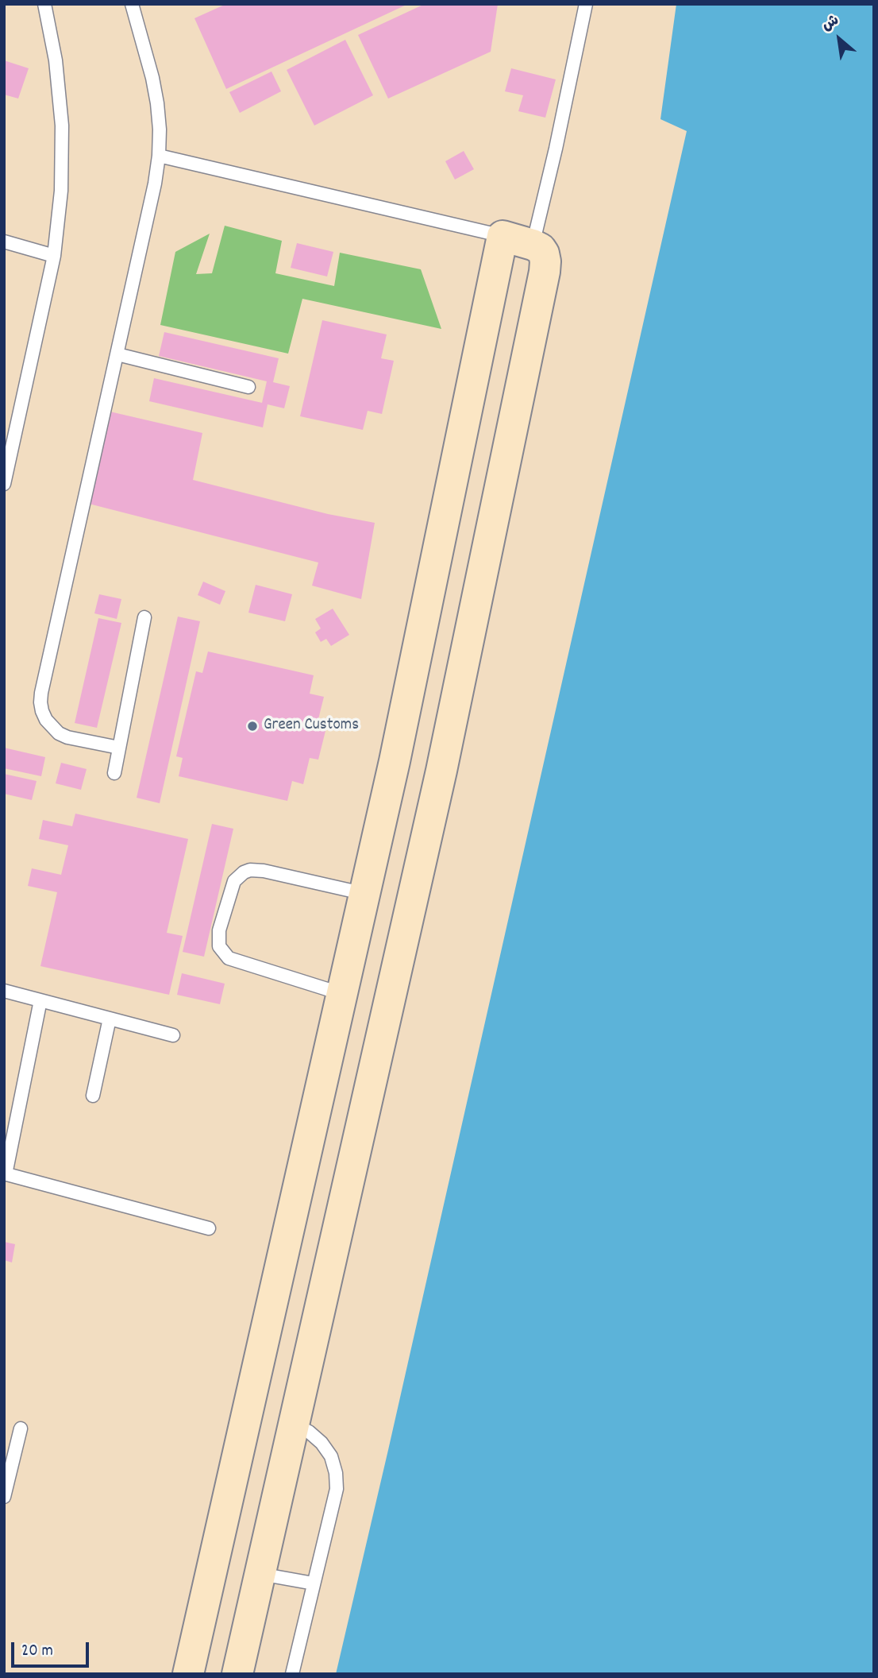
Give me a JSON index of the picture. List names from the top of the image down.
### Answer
{
  "places": ["Green Customs"],
  "scale_bar": "20 m",
  "north": "top left"
}
